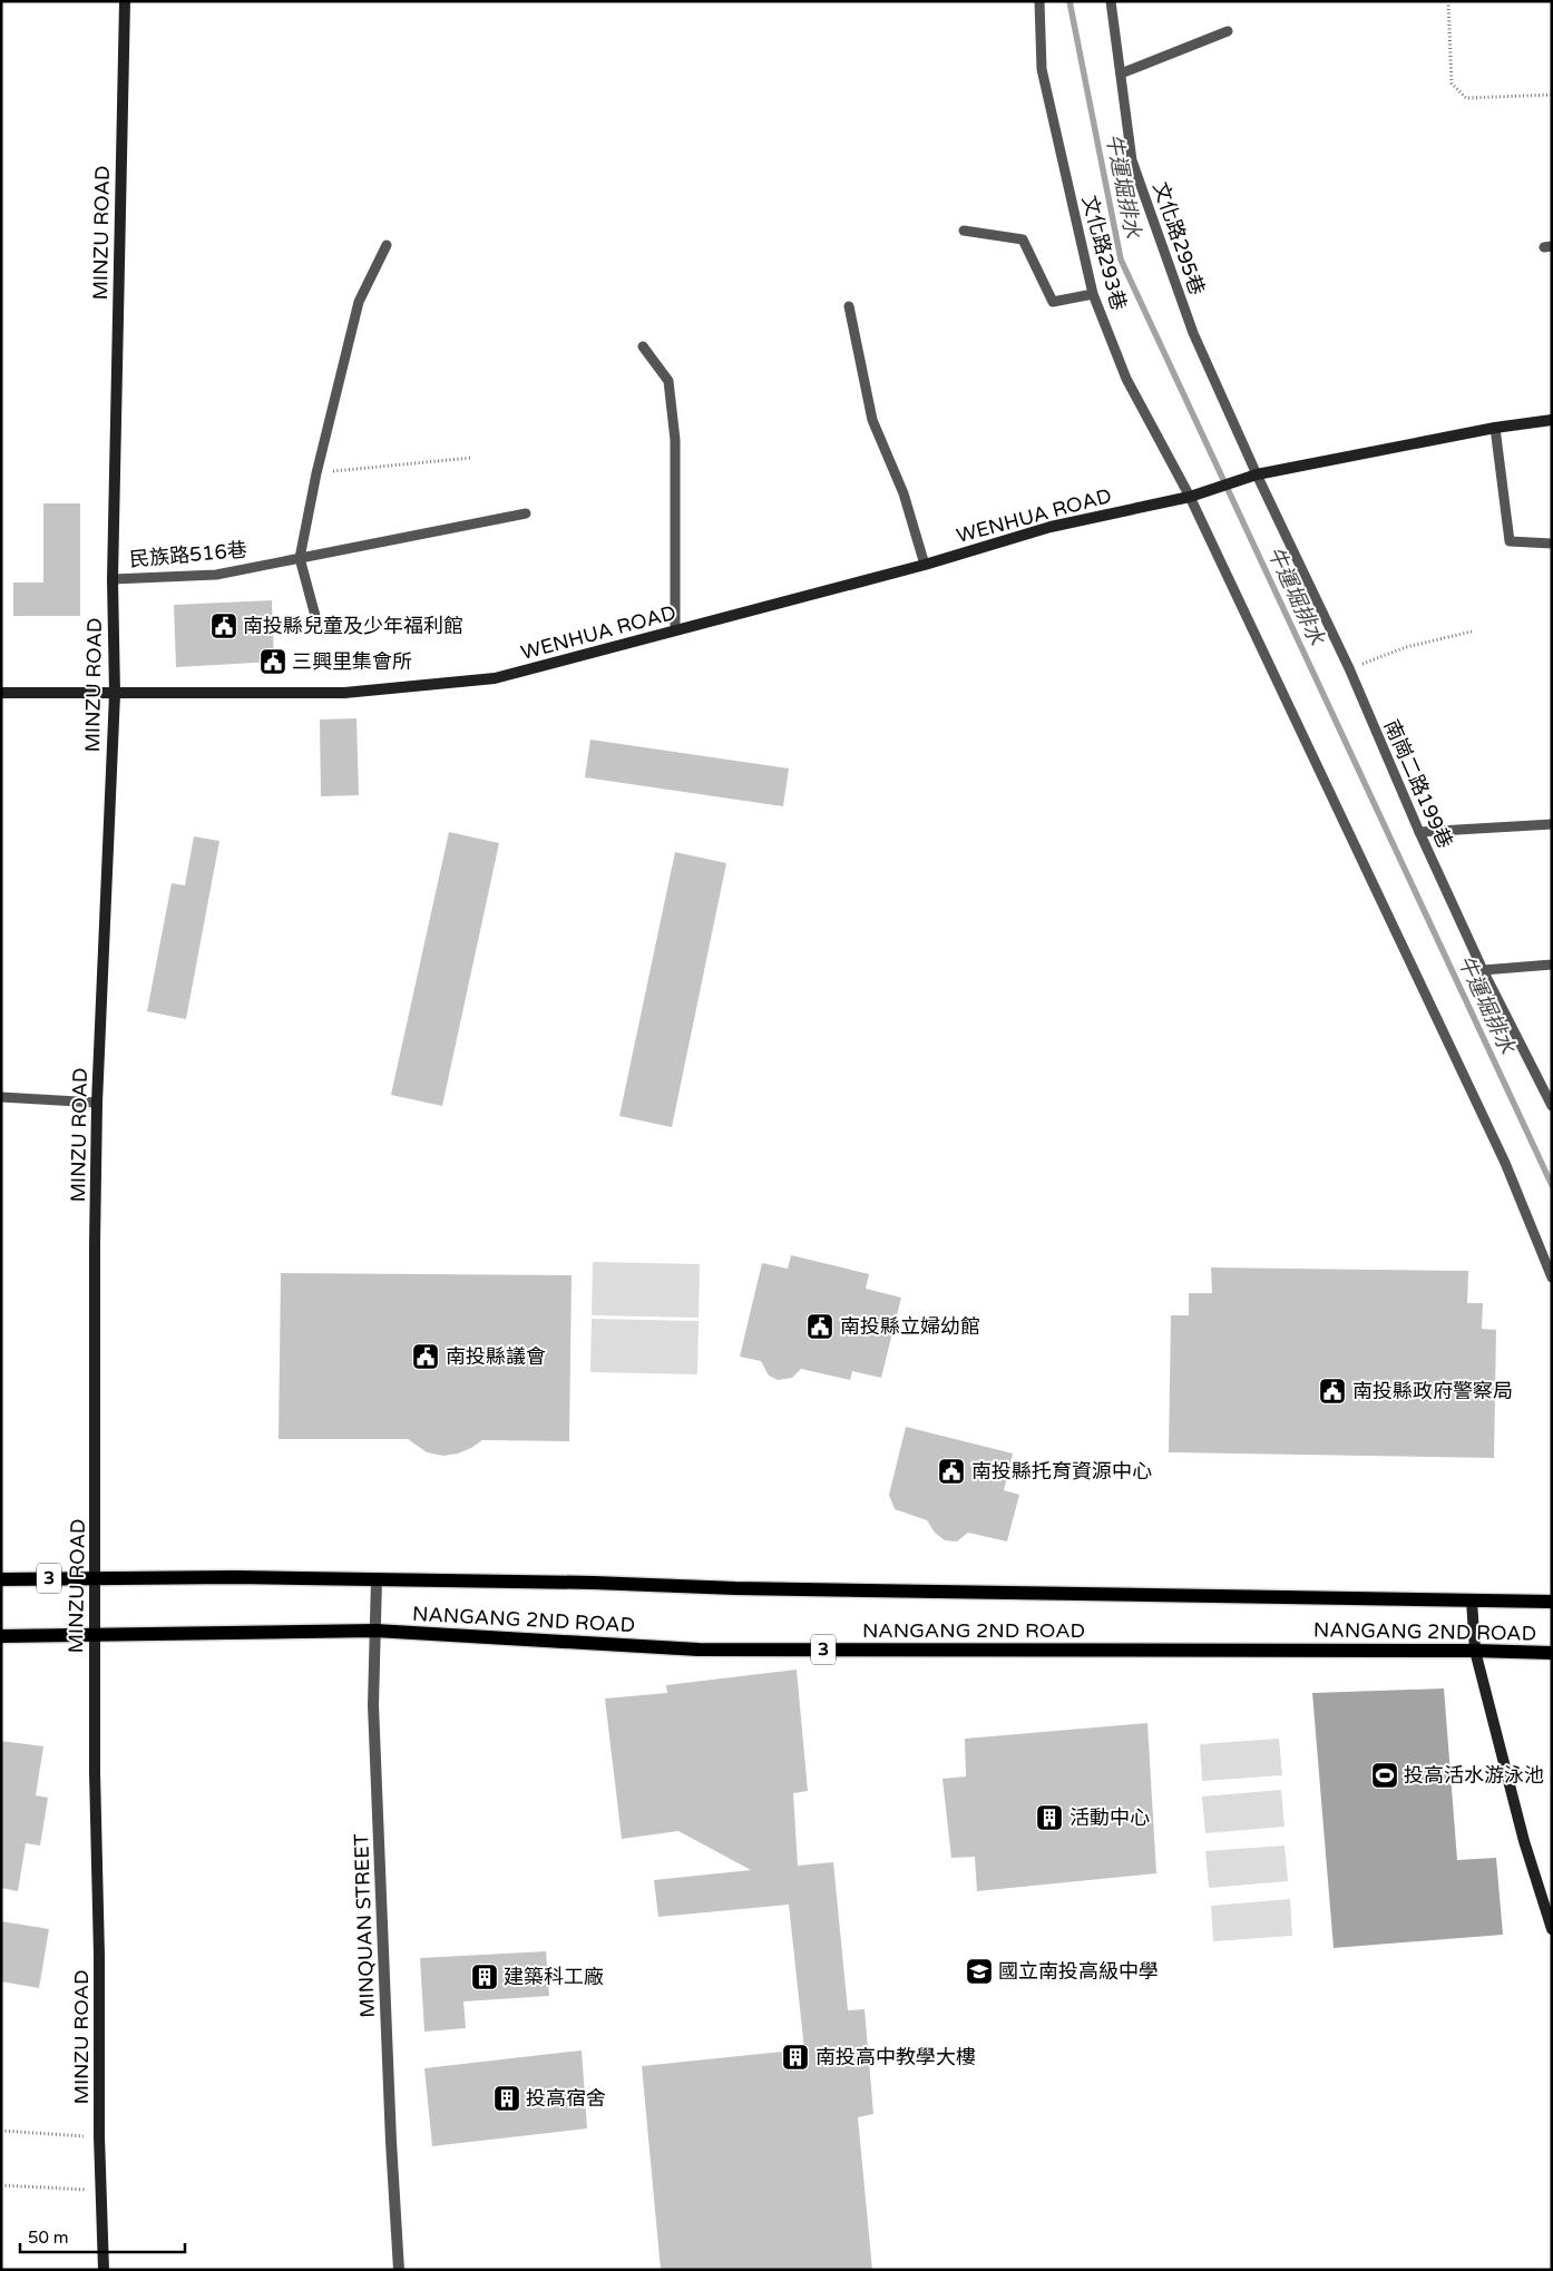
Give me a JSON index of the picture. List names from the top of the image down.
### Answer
{
  "streets": {
    "main road": [
      "MINZU ROAD",
      "WENHUA ROAD",
      "3",
      "NANGANG 2ND ROAD"
    ],
    "street": ["MINQUAN STREET"],
    "lane": [
      "文化路295巷",
      "文化路293巷",
      "民族路516巷",
      "南崗二路199巷"
    ]
  },
  "crossings": [
    ["MINZU ROAD", "WENHUA ROAD"],
    ["MINZU ROAD", "民族路516巷"],
    ["MINZU ROAD", "3"],
    ["MINZU ROAD", "NANGANG 2ND ROAD"],
    ["文化路295巷", "WENHUA ROAD"],
    ["文化路295巷", "南崗二路199巷"],
    ["文化路293巷", "WENHUA ROAD"],
    ["WENHUA ROAD", "南崗二路199巷"],
    ["3", "NANGANG 2ND ROAD"],
    ["NANGANG 2ND ROAD", "MINQUAN STREET"]
  ],
  "water": ["牛運堀排水"],
  "places": {
    "public building": [
      "南投縣兒童及少年福利館",
      "三興里集會所",
      "南投縣立婦幼館",
      "南投縣議會",
      "南投縣政府警察局",
      "南投縣托育資源中心"
    ],
    "sports": ["投高活水游泳池"],
    "building": [
      "活動中心",
      "建築科工廠",
      "南投高中教學大樓",
      "投高宿舍"
    ],
    "school or university": ["國立南投高級中學"]
  },
  "scale_bar": "50 m"
}
